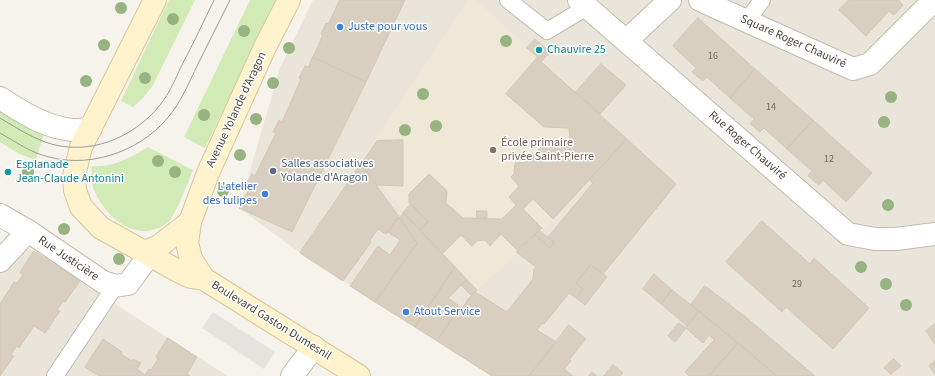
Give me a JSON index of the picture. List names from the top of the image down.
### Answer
{
  "streets": {
    "main road": ["Avenue Yolande d’Aragon", "Boulevard Gaston Dumesnil"],
    "street": ["Square Roger Chauviré", "Rue Roger Chauviré", "Rue Justicière"]
  },
  "crossings": [
    ["Avenue Yolande d’Aragon", "Boulevard Gaston Dumesnil"]
  ],
  "places": [
    "Juste pour vous",
    "Chauvire 25",
    "École primaire privée Saint-Pierre",
    "Salles associatives Yolande d'Aragon",
    "Esplanade Jean-Claude Antonini",
    "L'atelier des tulipes",
    "Atout Service"
  ],
  "house_numbers": [
    "16",
    "14",
    "12",
    "29"
  ]
}
